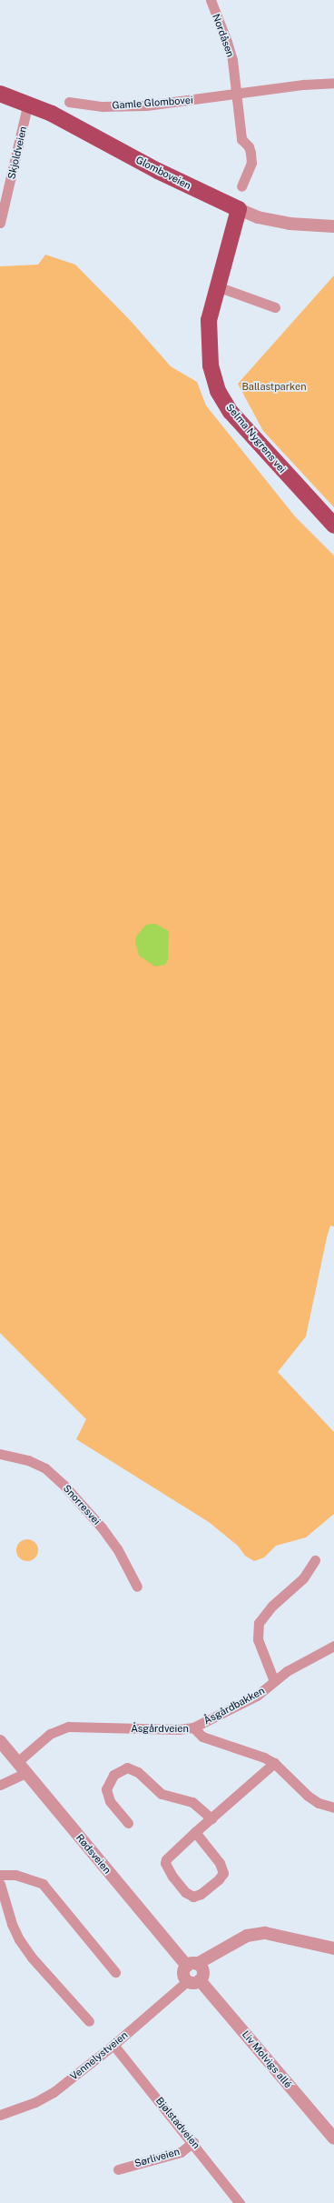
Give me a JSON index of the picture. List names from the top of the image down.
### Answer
{
  "streets": {
    "main road": ["Glomboveien", "Selma Nygrens vei"],
    "street": [
      "Nordåsen",
      "Gamle Glombovei",
      "Skjoldveien",
      "Snorresvei",
      "Åsgårdbakken",
      "Åsgårdveien",
      "Rødsveien",
      "Vennelystveien",
      "Liv Molvigs allé",
      "Bjølstadveien",
      "Sørliveien"
    ]
  },
  "crossings": [
    ["Nordåsen", "Gamle Glombovei"],
    ["Skjoldveien", "Glomboveien"],
    ["Glomboveien", "Selma Nygrens vei"],
    ["Åsgårdbakken", "Åsgårdveien"],
    ["Åsgårdveien", "Rødsveien"],
    ["Rødsveien", "Vennelystveien"],
    ["Rødsveien", "Liv Molvigs allé"],
    ["Vennelystveien", "Liv Molvigs allé"],
    ["Vennelystveien", "Bjølstadveien"],
    ["Bjølstadveien", "Sørliveien"]
  ],
  "parks": ["Ballastparken"]
}
